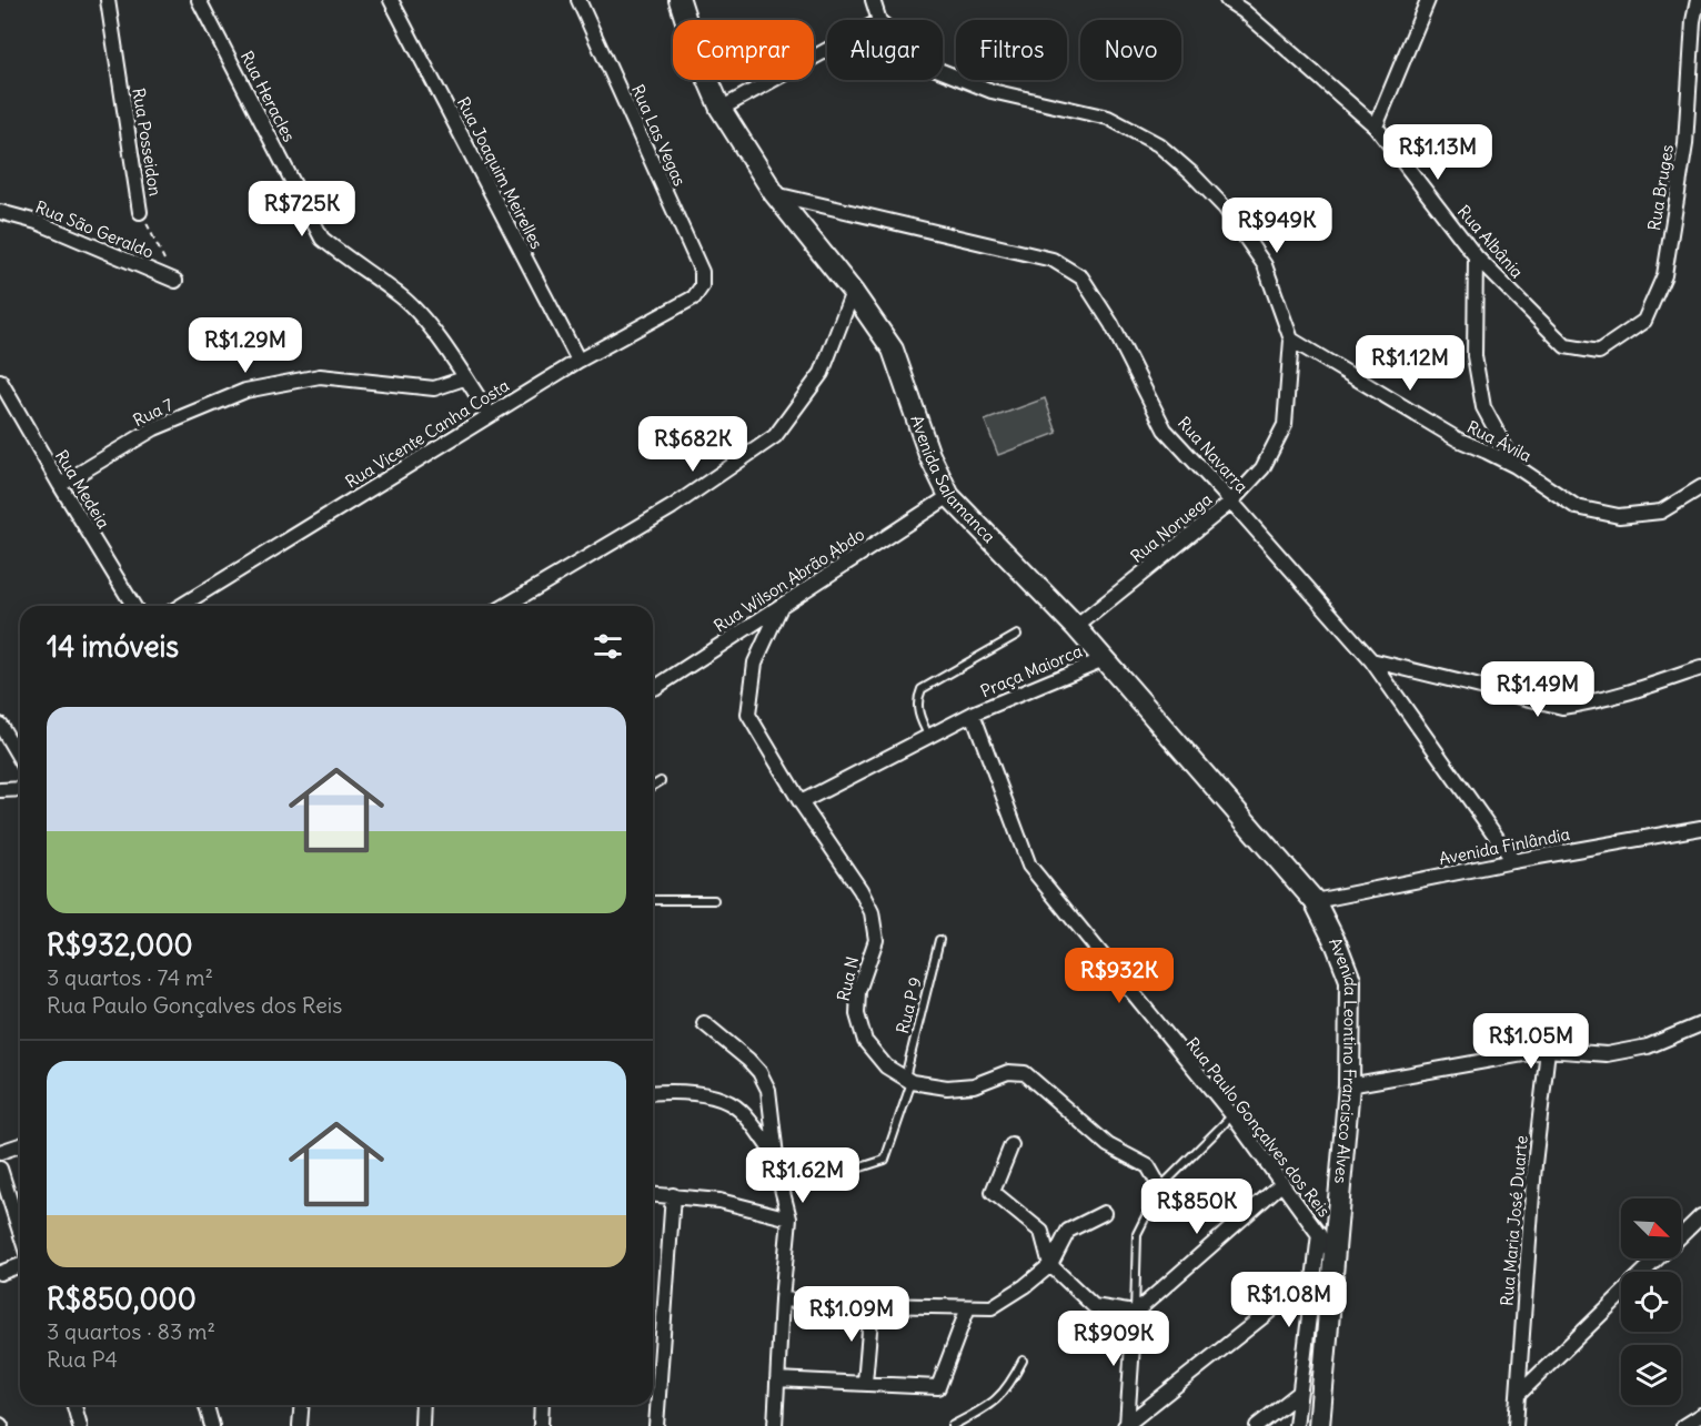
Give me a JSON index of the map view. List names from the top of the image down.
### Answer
{
  "streets": {
    "street": [
      "Rua Heracles",
      "Rua Las Vegas",
      "Rua Posseidon",
      "Rua Joaquim Meirelles",
      "Rua Bruges",
      "Rua São Geraldo",
      "Rua Albânia",
      "Rua 7",
      "Rua Vicente Canha Costa",
      "Rua Ávila",
      "Rua Navarra",
      "Avenida Salamanca",
      "Rua Medeia",
      "Rua Noruega",
      "Rua Wilson Abrão Abdo",
      "Praça Maiorca",
      "Avenida Finlândia",
      "Rua N",
      "Avenida Leontino Francisco Alves",
      "Rua Paulo Gonçalves dos Reis",
      "Rua Maria José Duarte"
    ],
    "lane": ["Rua P 9"]
  },
  "crossings": [
    ["Rua Heracles", "Rua 7"],
    ["Rua Heracles", "Rua Vicente Canha Costa"],
    ["Rua Las Vegas", "Rua Vicente Canha Costa"],
    ["Rua Posseidon", "Rua São Geraldo"],
    ["Rua Joaquim Meirelles", "Rua Vicente Canha Costa"],
    ["Rua Bruges", "Rua Albânia"],
    ["Rua 7", "Rua Medeia"],
    ["Rua Ávila", "Rua Noruega"],
    ["Rua Navarra", "Avenida Salamanca"],
    ["Rua Navarra", "Rua Noruega"],
    ["Rua Navarra", "Avenida Finlândia"],
    ["Avenida Salamanca", "Rua Noruega"],
    ["Avenida Salamanca", "Rua Wilson Abrão Abdo"],
    ["Avenida Salamanca", "Praça Maiorca"],
    ["Avenida Salamanca", "Avenida Finlândia"],
    ["Avenida Salamanca", "Avenida Leontino Francisco Alves"],
    ["Rua Wilson Abrão Abdo", "Rua N"],
    ["Praça Maiorca", "Rua N"],
    ["Praça Maiorca", "Rua Paulo Gonçalves dos Reis"],
    ["Avenida Finlândia", "Avenida Leontino Francisco Alves"],
    ["Rua N", "Rua P 9"],
    ["Avenida Leontino Francisco Alves", "Rua Paulo Gonçalves dos Reis"]
  ],
  "north": "bottom right",
  "page": {
    "chip": [
      "Comprar",
      "Alugar",
      "Filtros",
      "Novo"
    ],
    "price": [
      "R$1.13M",
      "R$725K",
      "R$949K",
      "R$1.29M",
      "R$1.12M",
      "R$682K",
      "R$1.49M",
      "R$932K",
      "R$1.05M",
      "R$1.62M",
      "R$850K",
      "R$1.08M",
      "R$1.09M",
      "R$909K"
    ],
    "heading": "14 imóveis",
    "list": [
      {
        "name": "R$932,000",
        "note": "3 quartos · 74 m² · Rua Paulo Gonçalves dos Reis"
      },
      {
        "name": "R$850,000",
        "note": "3 quartos · 83 m² · Rua P4"
      }
    ]
  }
}
